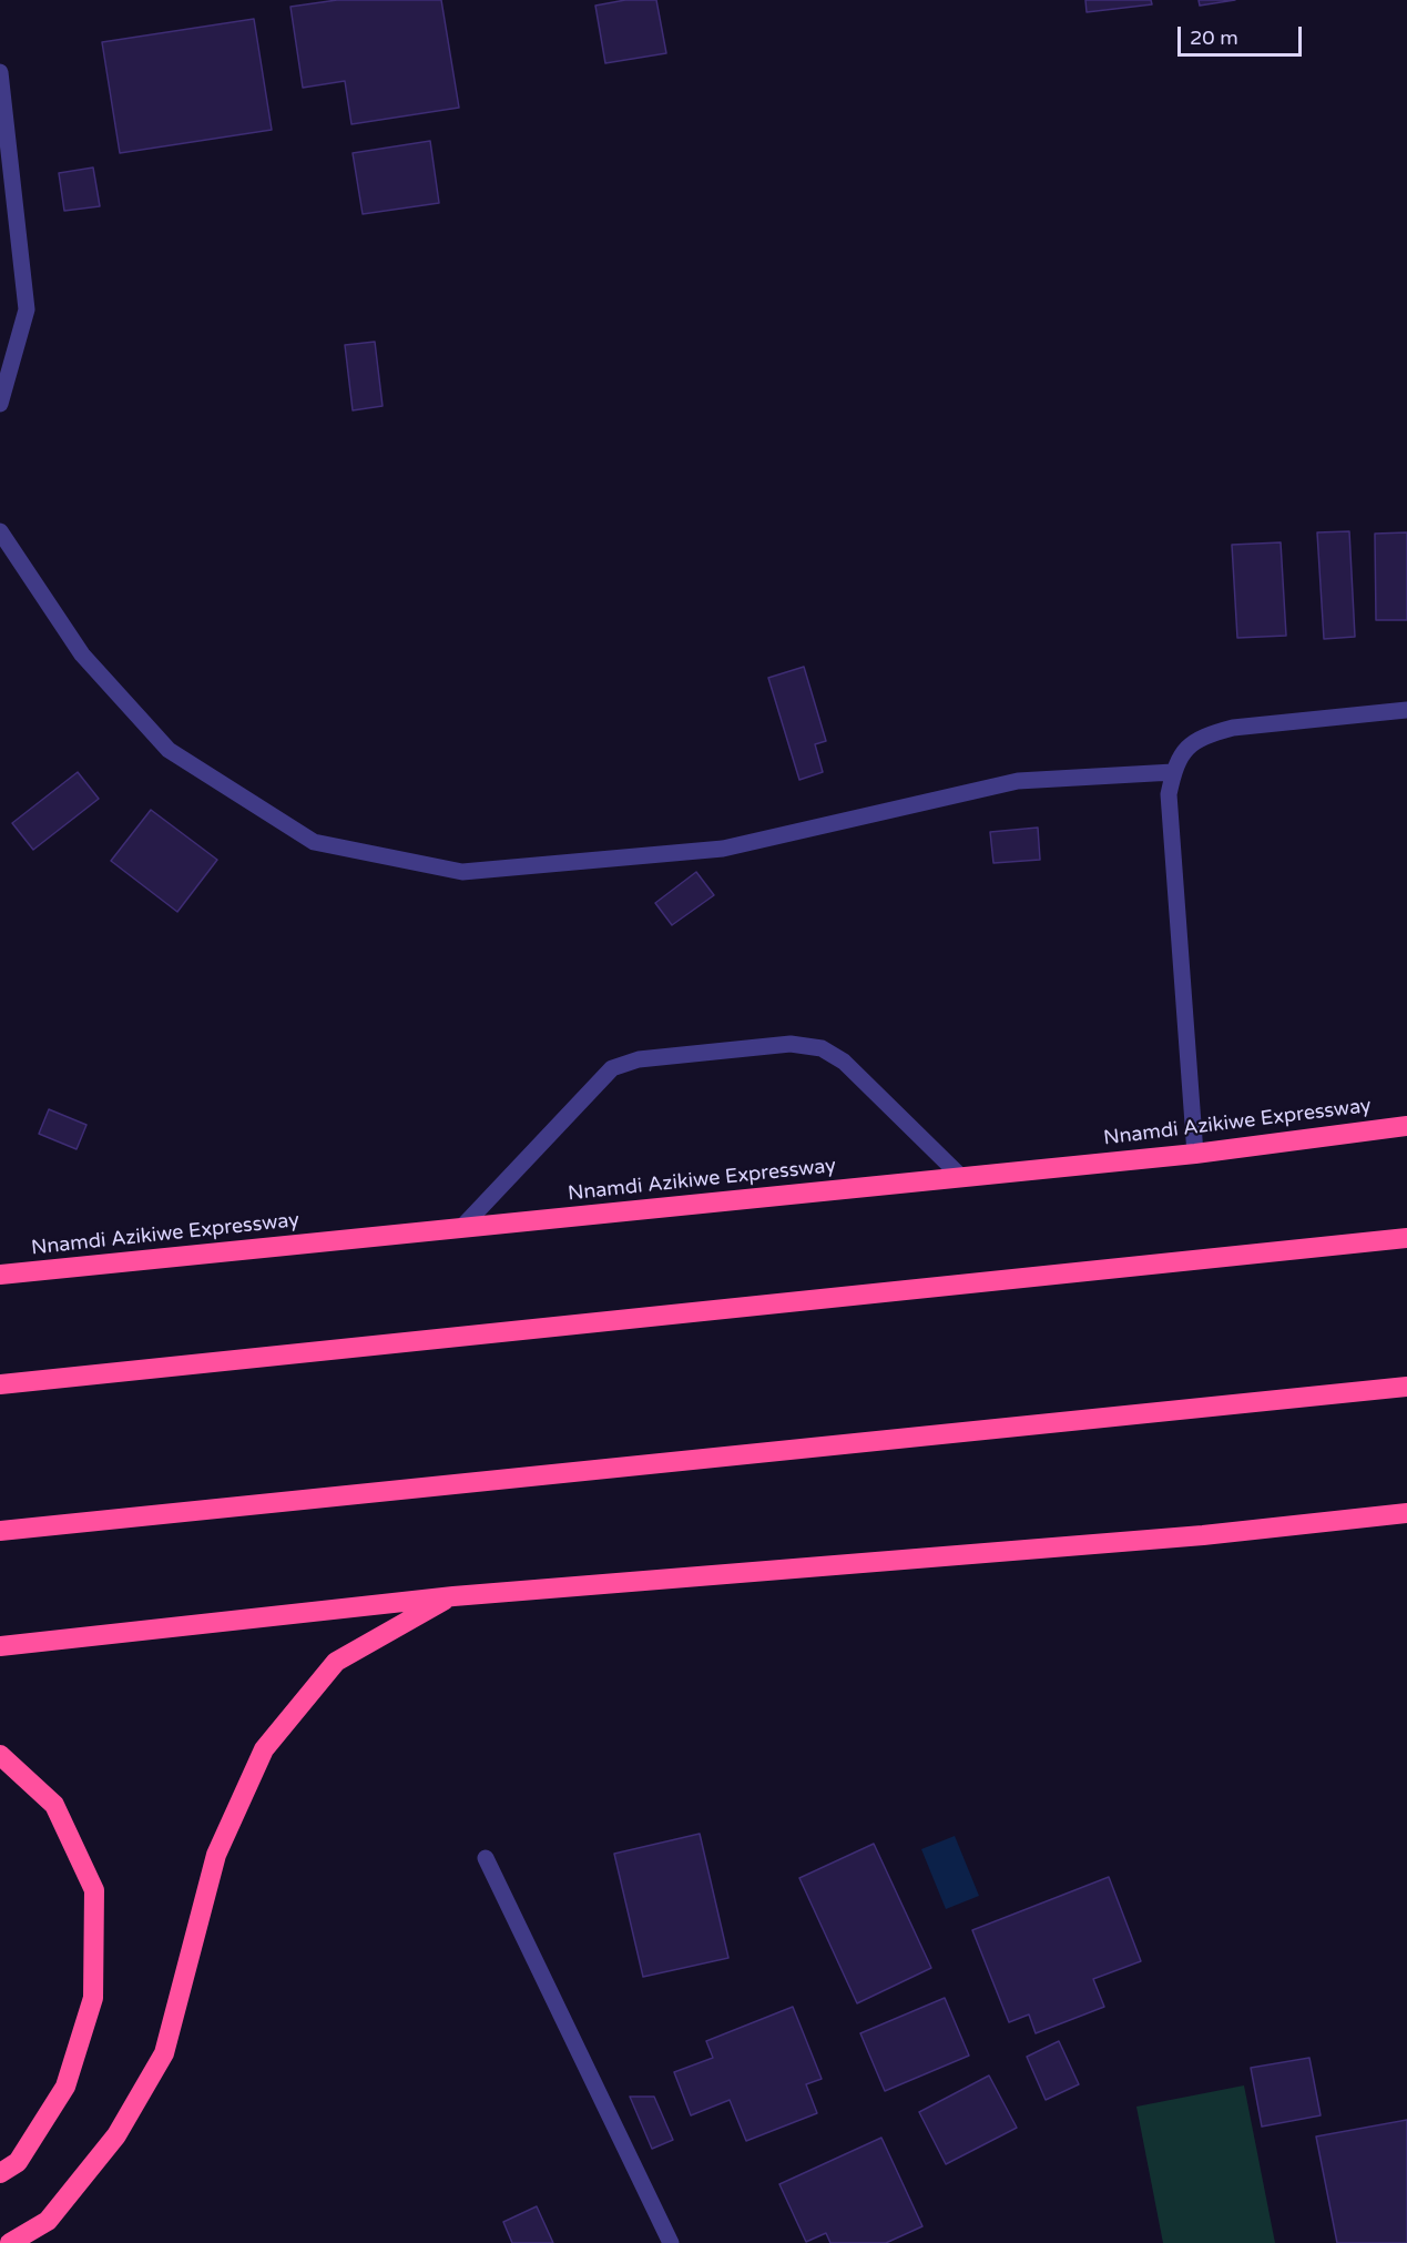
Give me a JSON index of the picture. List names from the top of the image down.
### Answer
{
  "streets": {
    "highway": ["Nnamdi Azikiwe Expressway"]
  },
  "scale_bar": "20 m"
}
